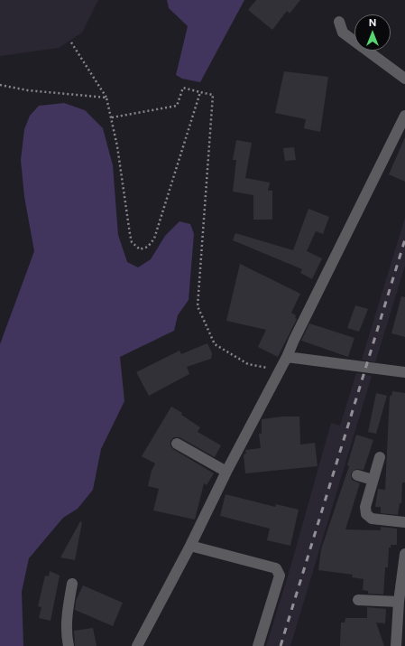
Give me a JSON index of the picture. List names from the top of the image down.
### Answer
{
  "north": "top"
}
